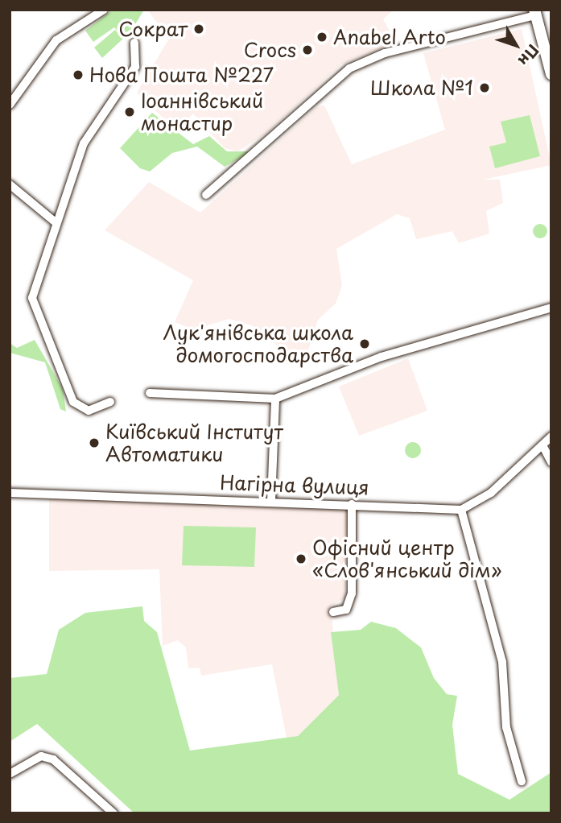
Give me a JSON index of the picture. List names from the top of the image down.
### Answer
{
  "streets": {
    "street": ["Нагірна вулиця"]
  },
  "places": [
    "Сократ",
    "Anabel Arto",
    "Crocs",
    "Нова Пошта №227",
    "Школа №1",
    "Іоаннівський монастир",
    "Лук'янівська школа домогосподарства",
    "Київський Інститут Автоматики",
    "Офісний центр «Слов'янський дім»"
  ],
  "north": "bottom right"
}
